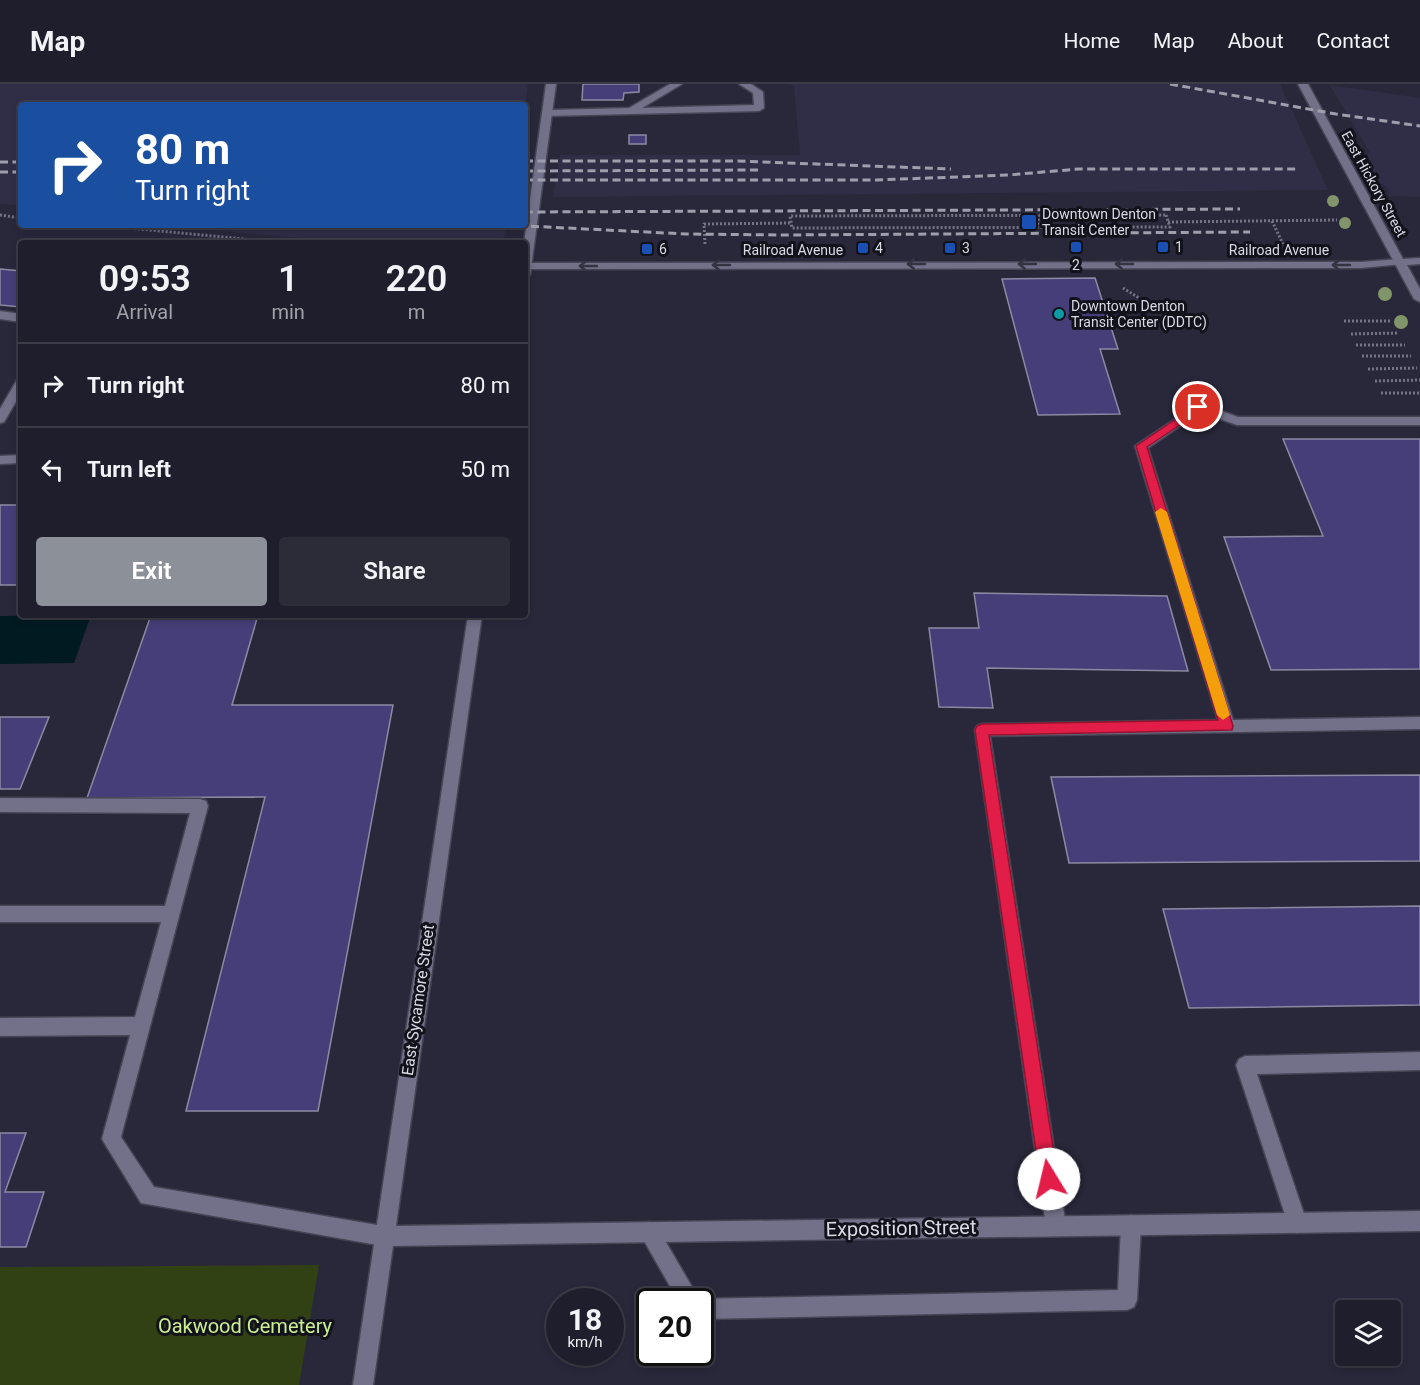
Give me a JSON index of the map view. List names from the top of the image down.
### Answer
{
  "streets": {
    "street": [
      "East Hickory Street",
      "Railroad Avenue",
      "East Sycamore Street",
      "Exposition Street"
    ]
  },
  "crossings": [
    ["East Hickory Street", "Railroad Avenue"],
    ["East Sycamore Street", "Exposition Street"]
  ],
  "one_way": ["Railroad Avenue"],
  "parks": ["Oakwood Cemetery"],
  "places": {
    "transit": [
      "Downtown Denton Transit Center",
      "2",
      "1",
      "4",
      "3",
      "6"
    ],
    "other": ["Downtown Denton Transit Center (DDTC)"]
  },
  "page": {
    "header": "Map",
    "nav": [
      "Home",
      "Map",
      "About",
      "Contact"
    ],
    "turn": ["80 m", "Turn right"],
    "eta": [
      "09:53",
      "Arrival",
      "1",
      "min",
      "220",
      "m"
    ],
    "list": [
      {
        "name": "Turn right",
        "value": "80 m"
      },
      {
        "name": "Turn left",
        "value": "50 m"
      }
    ],
    "buttons": ["Exit", "Share"],
    "speed": "18 km/h",
    "limit": "20"
  }
}
